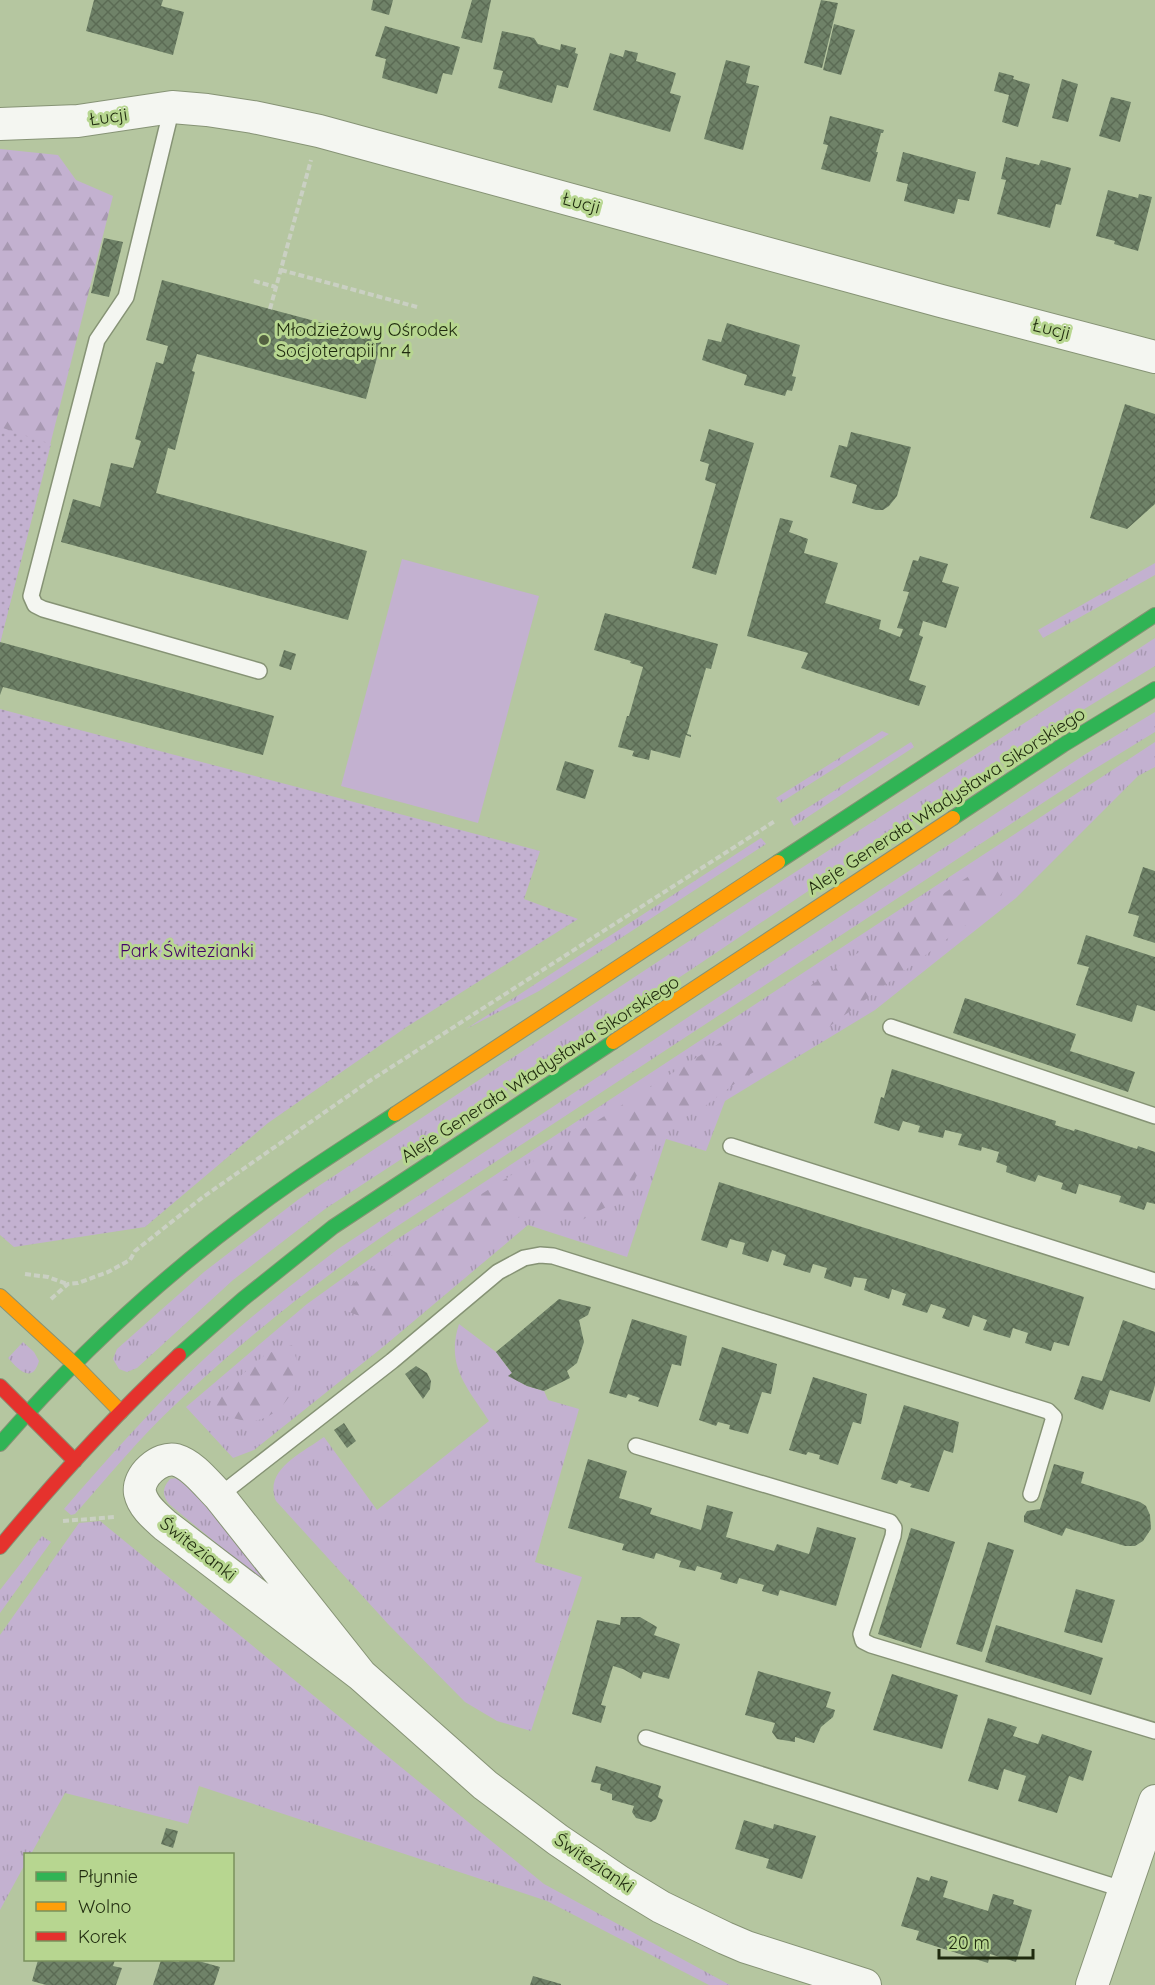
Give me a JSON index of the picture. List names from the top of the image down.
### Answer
{
  "streets": {
    "main road": ["Aleje Generała Władysława Sikorskiego"],
    "street": ["Łucji", "Świtezianki"]
  },
  "parks": ["Park Świtezianki"],
  "places": ["Młodzieżowy Ośrodek Socjoterapii nr 4"],
  "legend": ["Płynnie", "Wolno", "Korek"],
  "scale_bar": "20 m"
}
